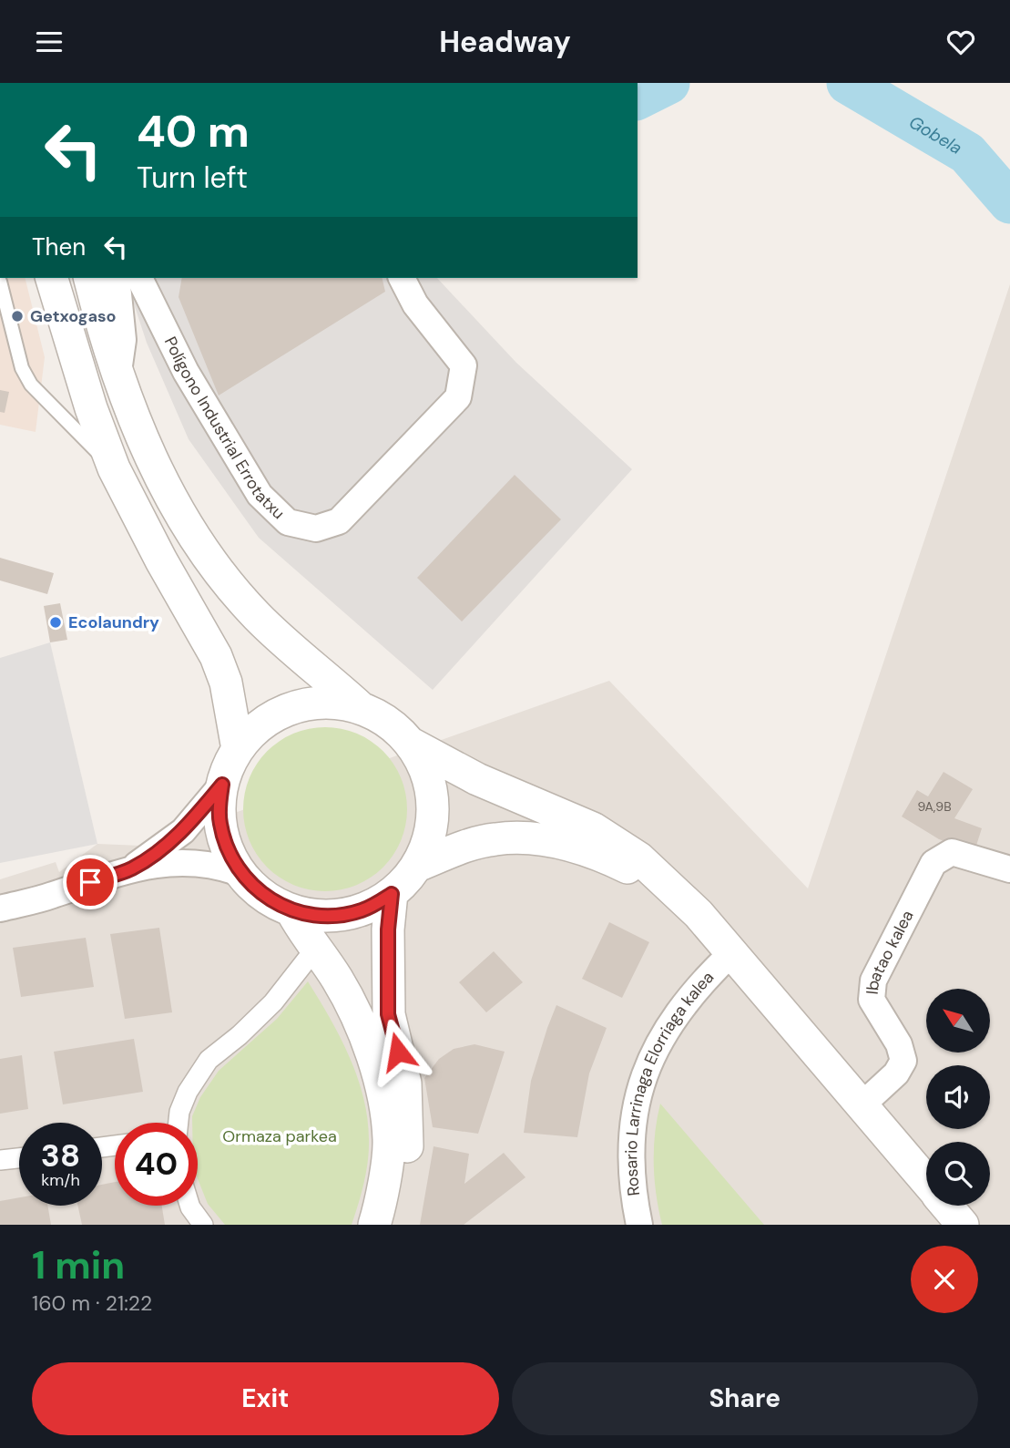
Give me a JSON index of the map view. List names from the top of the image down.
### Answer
{
  "streets": {
    "street": ["Polígono Industrial Errotatxu", "Ibatao kalea", "Rosario Larrinaga Elorriaga kalea"]
  },
  "water": ["Gobela"],
  "parks": ["Ormaza parkea"],
  "places": ["Getxogaso", "Ecolaundry"],
  "house_numbers": ["9A,9B"],
  "north": "top left",
  "page": {
    "header": "Headway",
    "turn": ["40 m", "Turn left"],
    "then": "Then",
    "speed": "38 km/h",
    "limit": "40",
    "heading": ["1 min", "160 m · 21:22"],
    "buttons": ["Exit", "Share"]
  }
}
